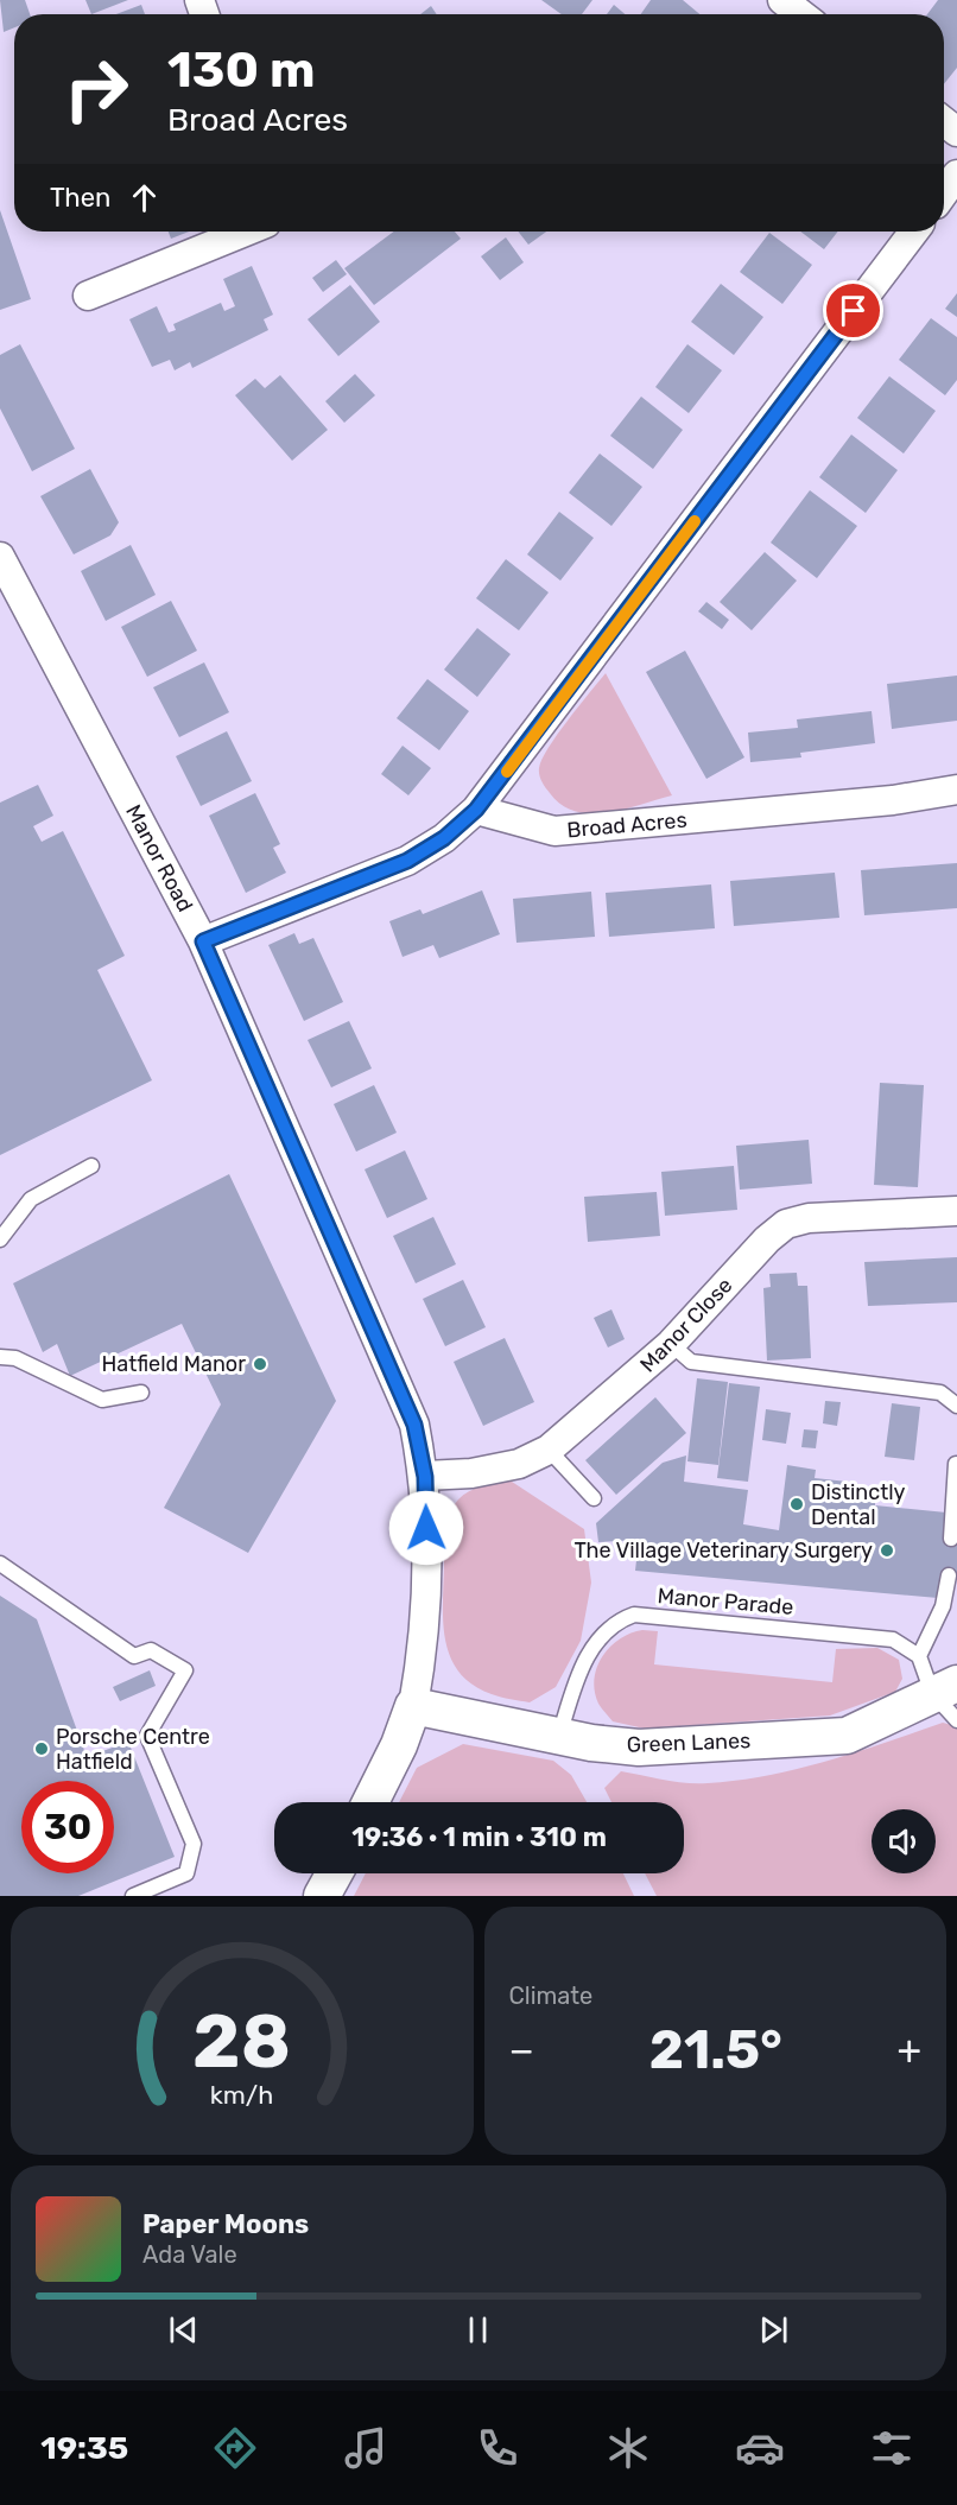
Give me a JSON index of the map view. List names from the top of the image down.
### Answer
{
  "streets": {
    "street": [
      "Broad Acres",
      "Manor Road",
      "Manor Close",
      "Green Lanes"
    ],
    "lane": ["Manor Parade"]
  },
  "crossings": [
    ["Manor Road", "Manor Close"],
    ["Manor Road", "Green Lanes"],
    ["Manor Parade", "Green Lanes"]
  ],
  "places": [
    "Hatfield Manor",
    "Distinctly Dental",
    "The Village Veterinary Surgery",
    "Porsche Centre Hatfield"
  ],
  "page": {
    "turn": ["130 m", "Broad Acres"],
    "then": "Then",
    "limit": "30",
    "trip": "19:36 · 1 min · 310 m",
    "tile": "Climate",
    "heat": ["−", "21.5°", "+"],
    "song": ["Paper Moons", "Ada Vale"],
    "tabs": "19:35",
    "gauge": ["28", "km/h"]
  }
}
